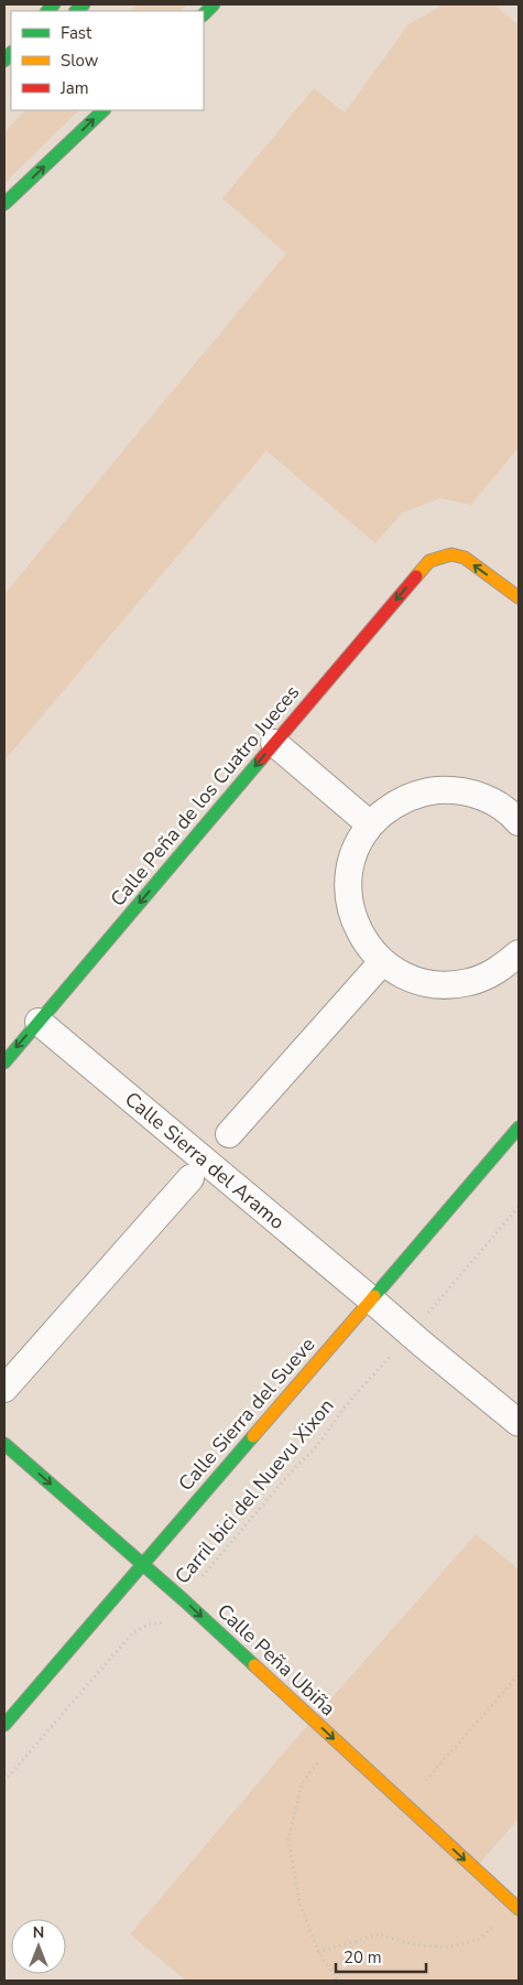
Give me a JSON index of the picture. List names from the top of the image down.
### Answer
{
  "streets": {
    "main road": ["Calle Peña de los Cuatro Jueces", "Calle Sierra del Sueve", "Calle Peña Ubiña"],
    "street": ["Calle Sierra del Aramo"],
    "path": ["Carril bici del Nuevu Xixon"]
  },
  "crossings": [
    ["Calle Peña de los Cuatro Jueces", "Calle Sierra del Aramo"],
    ["Calle Sierra del Aramo", "Calle Sierra del Sueve"],
    ["Calle Sierra del Aramo", "Carril bici del Nuevu Xixon"],
    ["Calle Sierra del Sueve", "Calle Peña Ubiña"],
    ["Carril bici del Nuevu Xixon", "Calle Peña Ubiña"]
  ],
  "one_way": ["Calle Peña de los Cuatro Jueces", "Calle Peña Ubiña"],
  "legend": ["Fast", "Slow", "Jam"],
  "scale_bar": "20 m",
  "north": "top"
}
